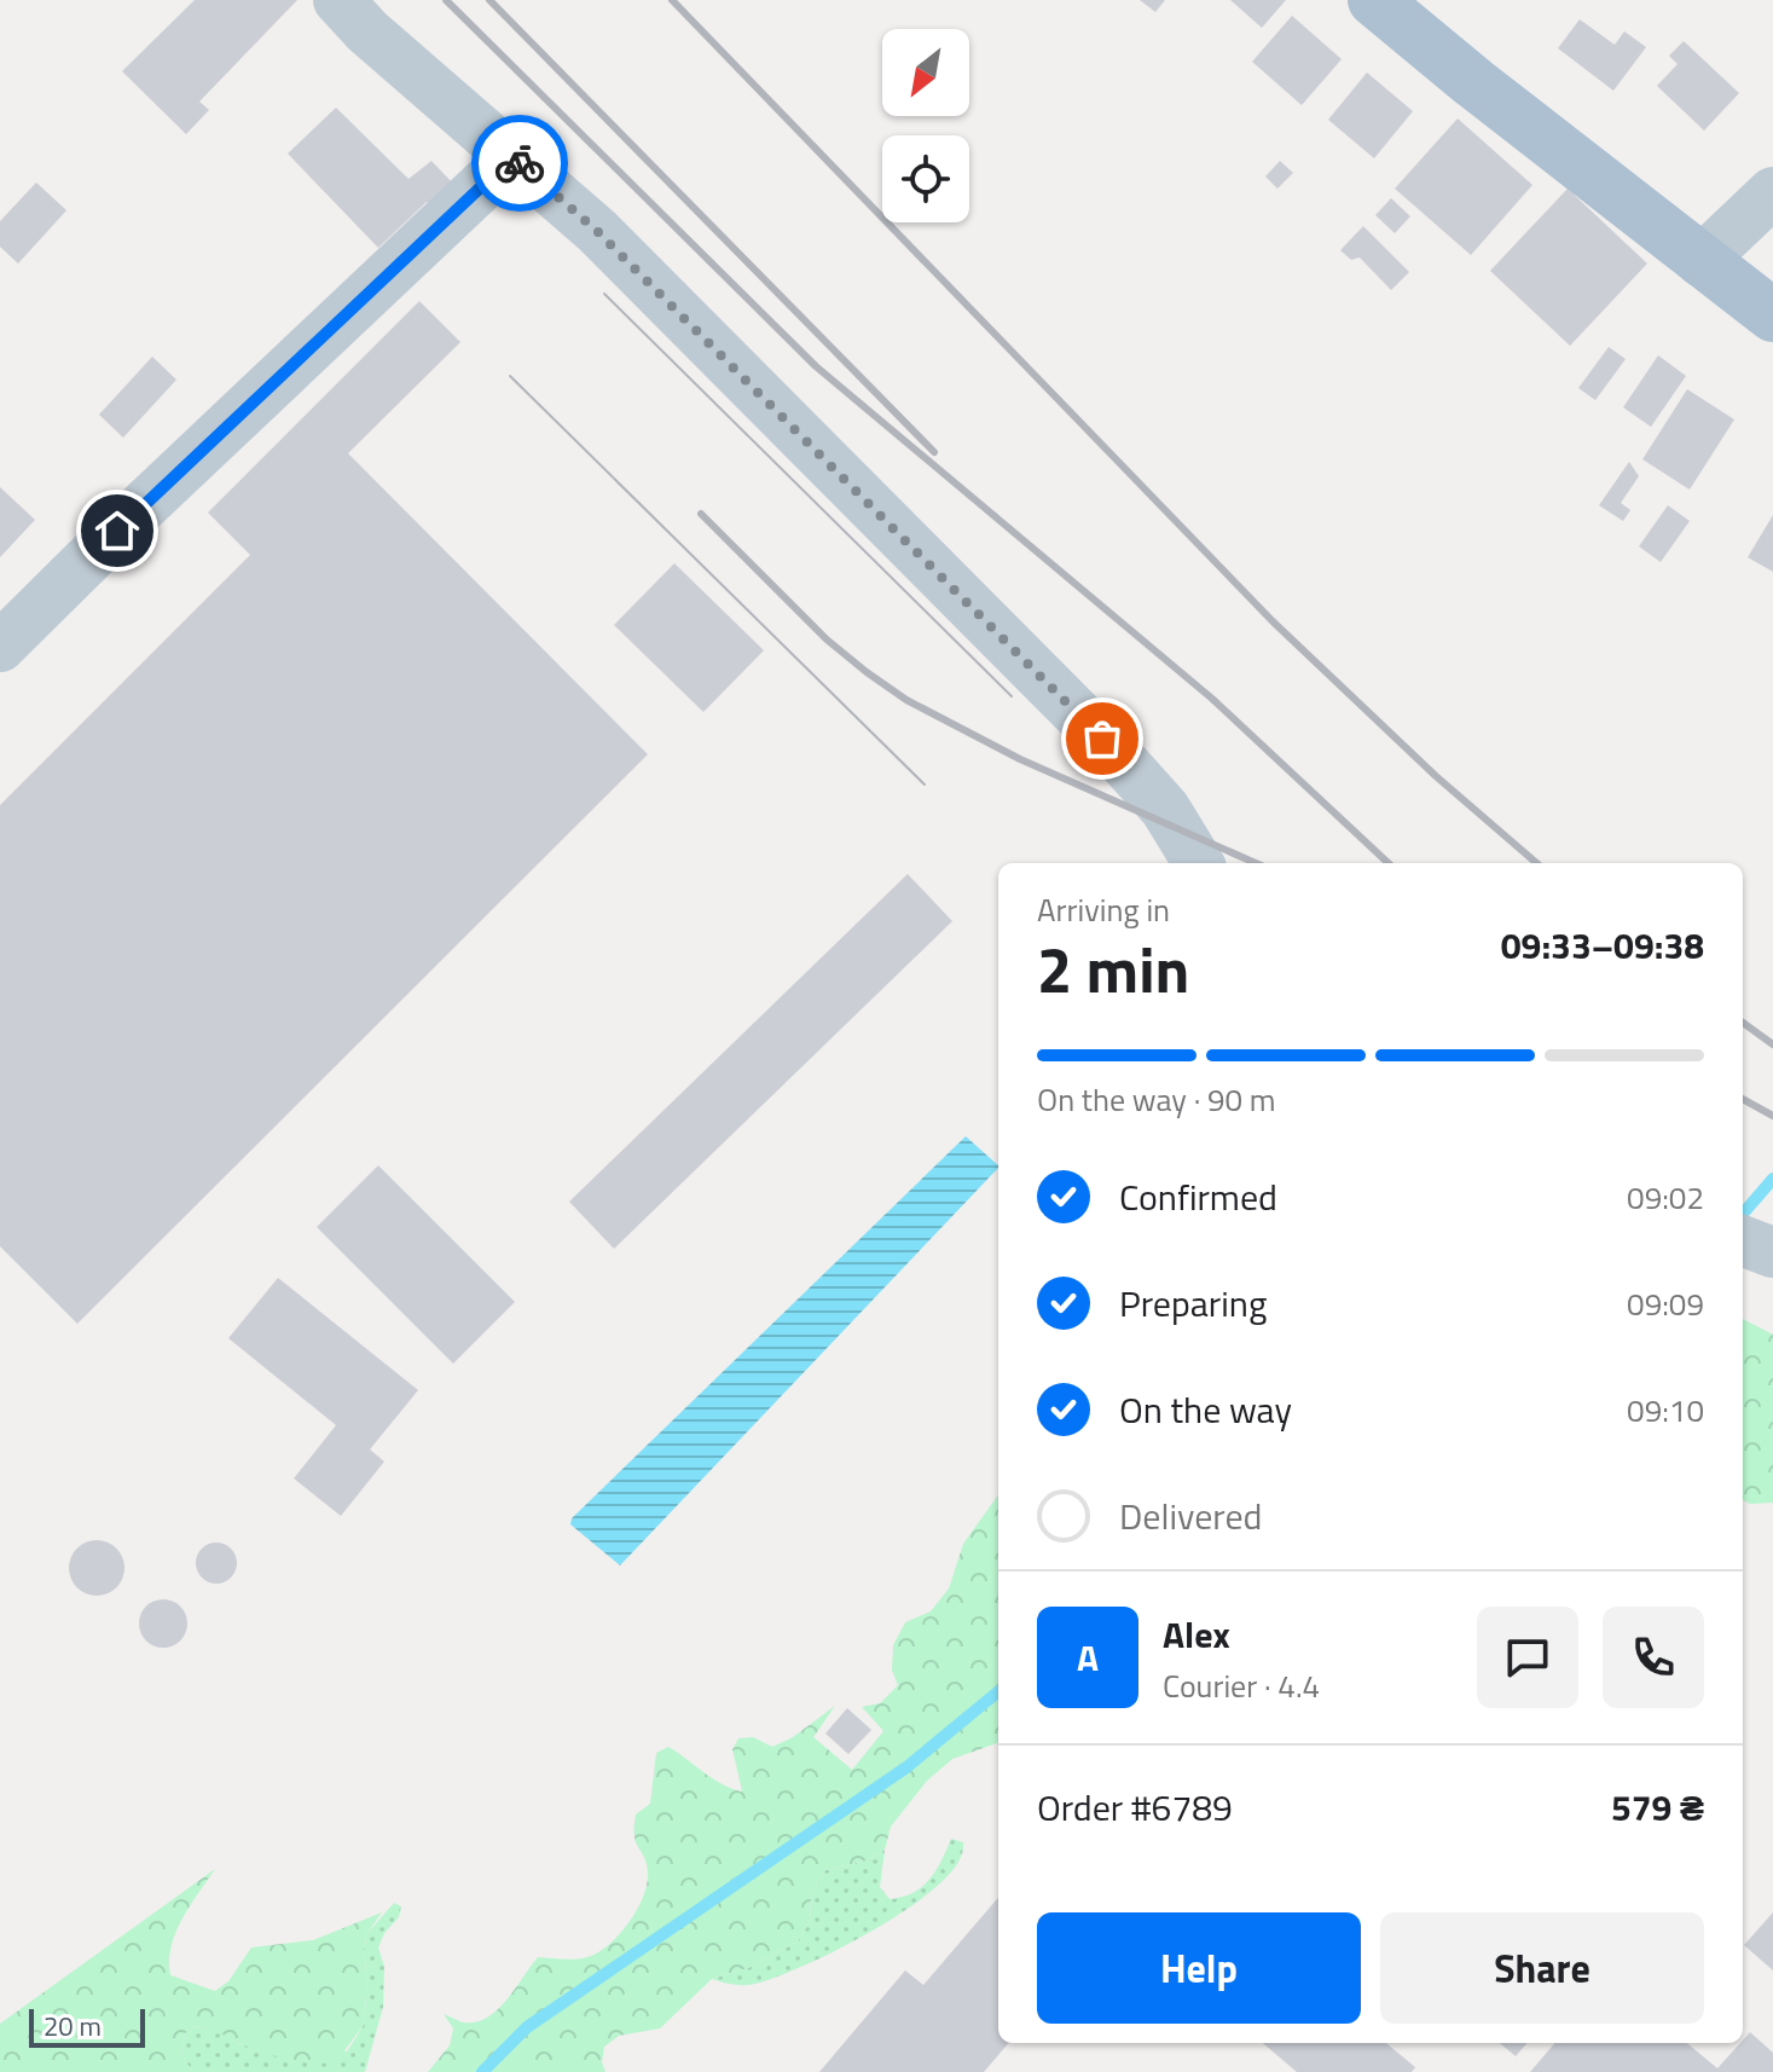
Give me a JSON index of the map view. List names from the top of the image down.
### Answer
{
  "scale_bar": "20 m",
  "north": "bottom left",
  "page": {
    "heading": ["2 min", "Arriving in", "09:33–09:38"],
    "panel": [
      "Alex",
      "Courier · 4.4",
      "Order #6789",
      "579 ₴"
    ],
    "bar": "On the way · 90 m",
    "list": [
      ["Confirmed", "09:02"],
      ["Preparing", "09:09"],
      ["On the way", "09:10"],
      "Delivered"
    ],
    "round": "A",
    "buttons": ["Help", "Share"],
    "scale": "20 m"
  }
}
